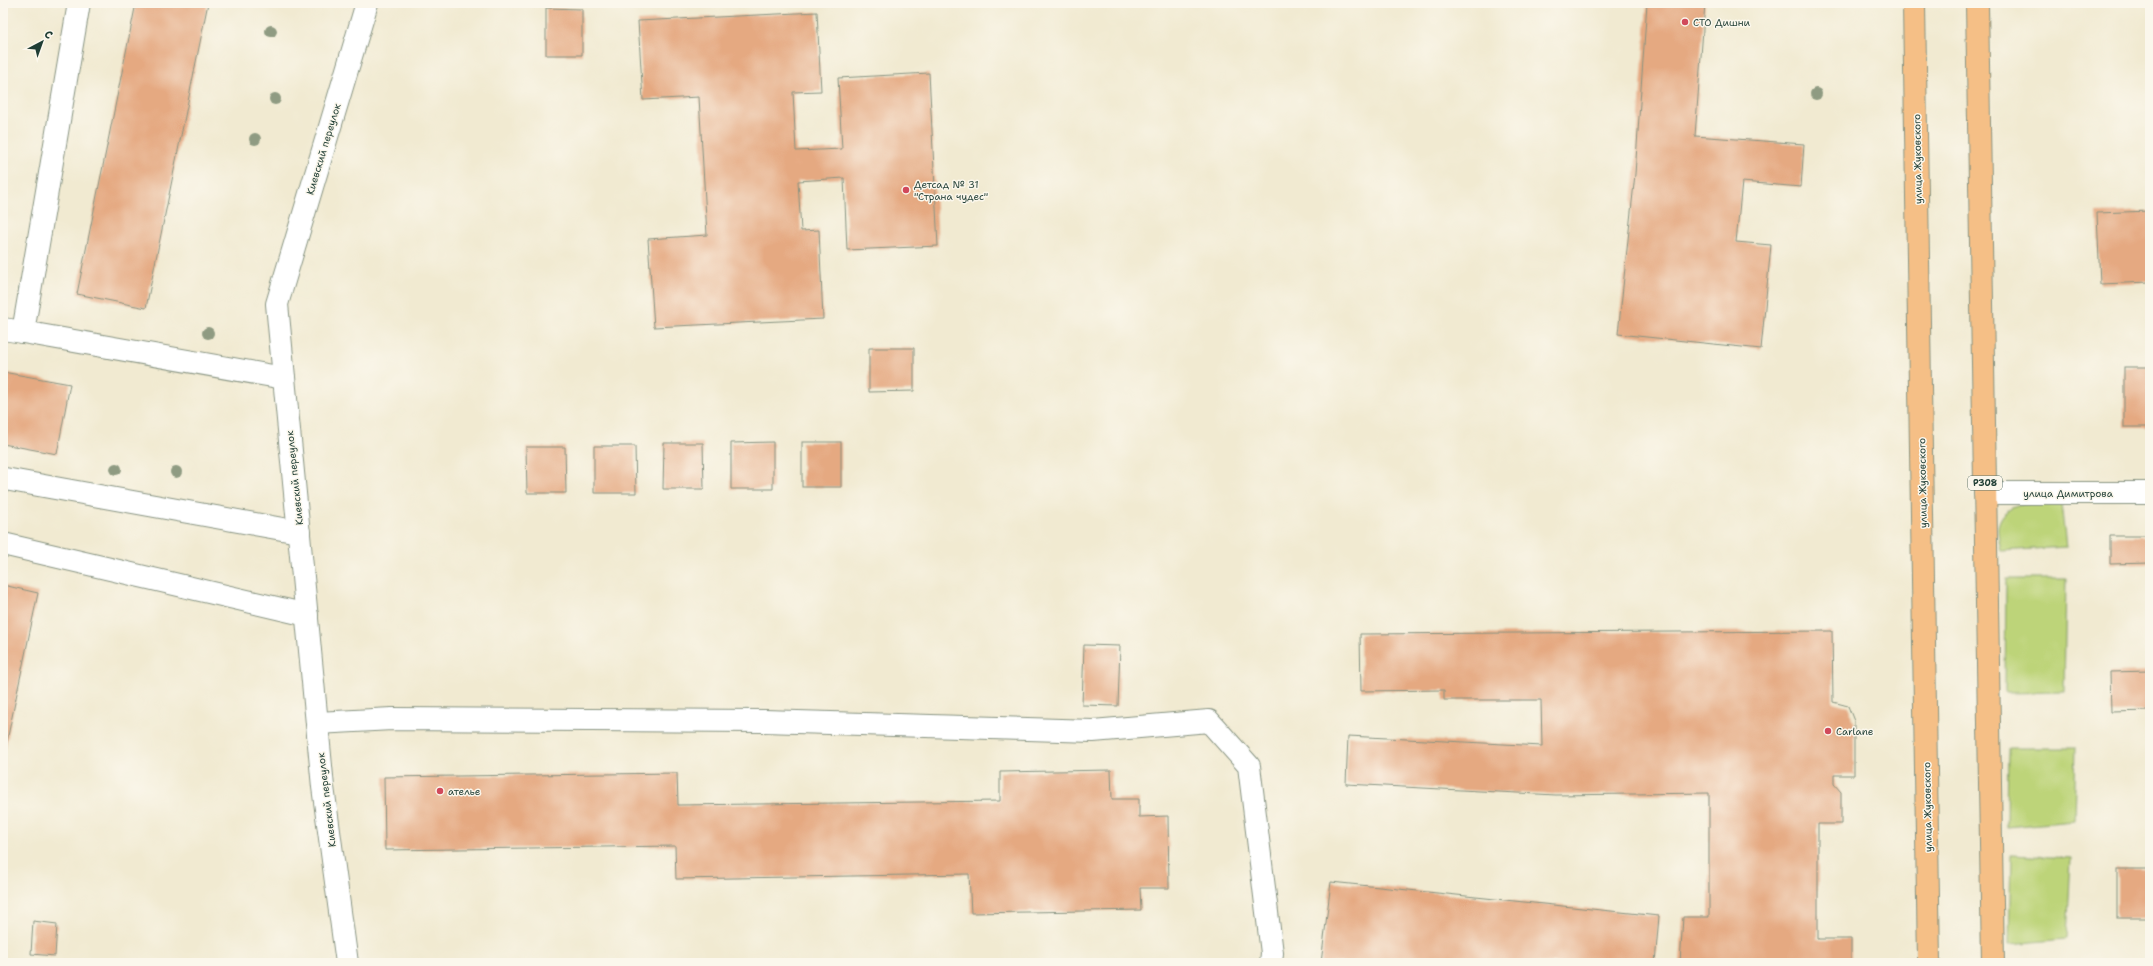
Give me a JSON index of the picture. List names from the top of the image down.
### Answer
{
  "streets": {
    "main road": ["улица Жуковского", "P308"],
    "street": ["Киевский переулок", "улица Димитрова"]
  },
  "crossings": [
    ["P308", "улица Димитрова"]
  ],
  "places": [
    "СТО Дишни",
    "Детсад № 31 \"Страна чудес\"",
    "Carlane",
    "ателье"
  ],
  "north": "top right"
}
